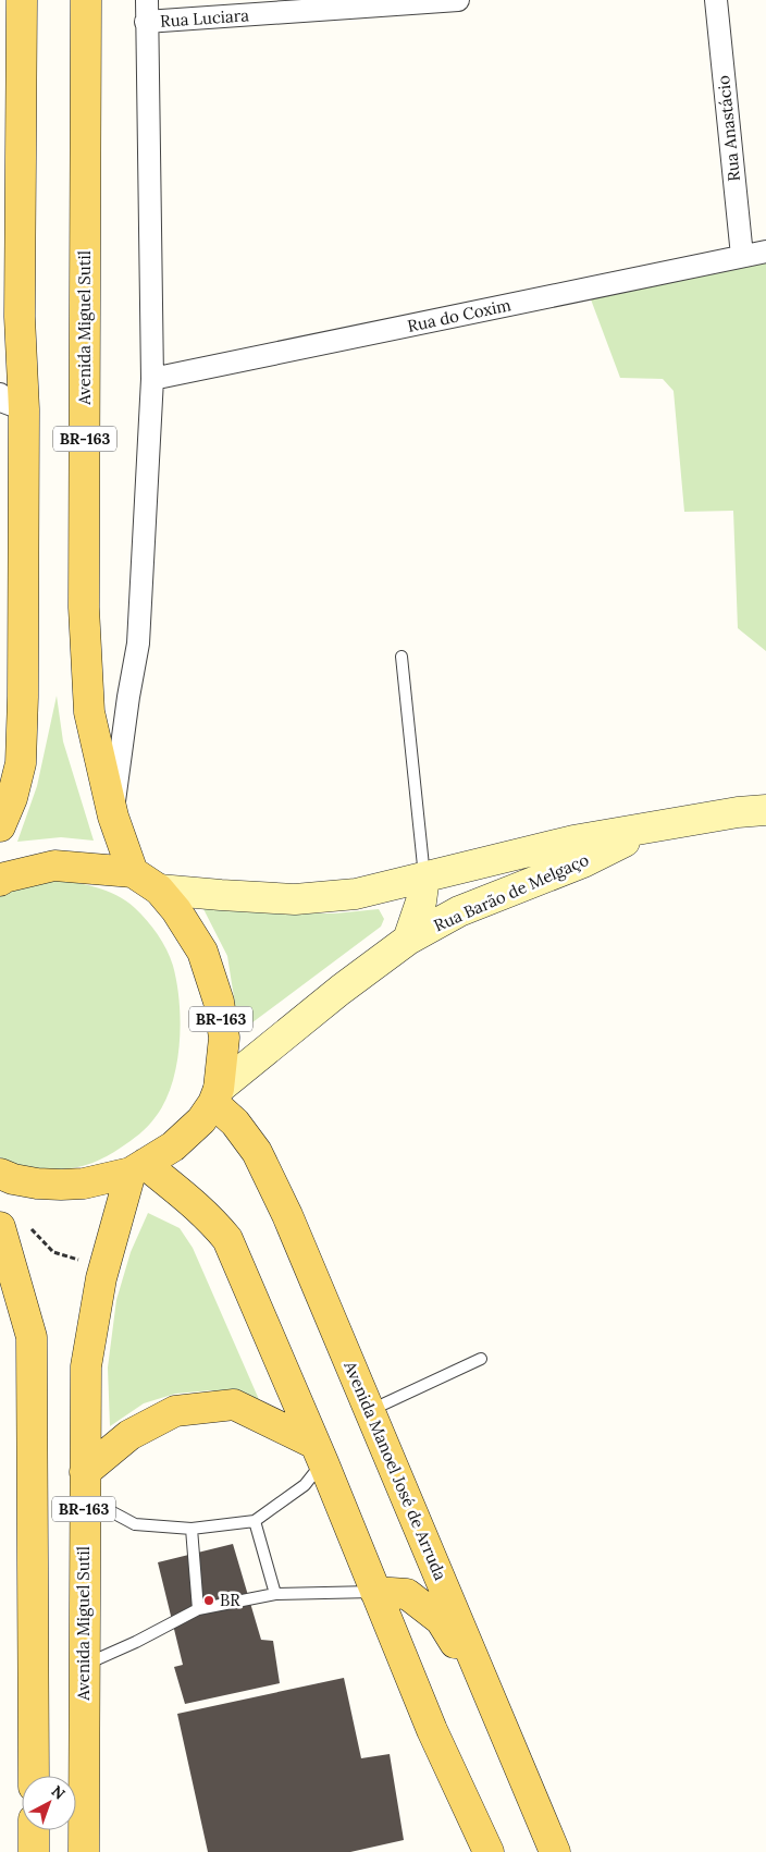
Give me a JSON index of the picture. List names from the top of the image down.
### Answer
{
  "streets": {
    "main road": ["Avenida Miguel Sutil", "BR-163", "Avenida Manoel José de Arruda"],
    "street": [
      "Rua Luciara",
      "Rua Anastácio",
      "Rua do Coxim",
      "Rua Barão de Melgaço"
    ]
  },
  "crossings": [
    ["Rua Luciara", "Avenida Miguel Sutil"],
    ["Rua Anastácio", "Rua do Coxim"],
    ["Rua do Coxim", "Avenida Miguel Sutil"],
    ["Avenida Miguel Sutil", "BR-163"],
    ["BR-163", "Rua Barão de Melgaço"],
    ["BR-163", "Avenida Manoel José de Arruda"],
    ["Rua Barão de Melgaço", "Avenida Manoel José de Arruda"]
  ],
  "places": ["BR"],
  "north": "top right"
}
